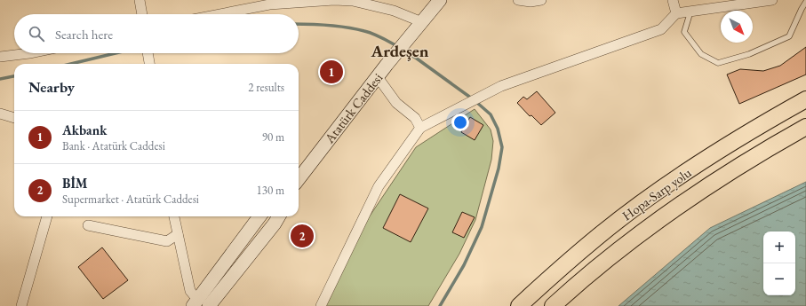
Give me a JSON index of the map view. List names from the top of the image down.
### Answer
{
  "streets": {
    "highway": ["Hopa-Sarp yolu"],
    "main road": ["Atatürk Caddesi"]
  },
  "districts": ["Ardeşen"],
  "north": "bottom right",
  "page": {
    "search": "Search here",
    "pins": ["1", "2"],
    "heading": ["Nearby", "2 results"],
    "list": [
      {
        "mark": "1",
        "name": "Akbank",
        "note": "Bank · Atatürk Caddesi",
        "value": "90 m"
      },
      {
        "mark": "2",
        "name": "BİM",
        "note": "Supermarket · Atatürk Caddesi",
        "value": "130 m"
      }
    ],
    "map_buttons": ["+", "−"]
  }
}
